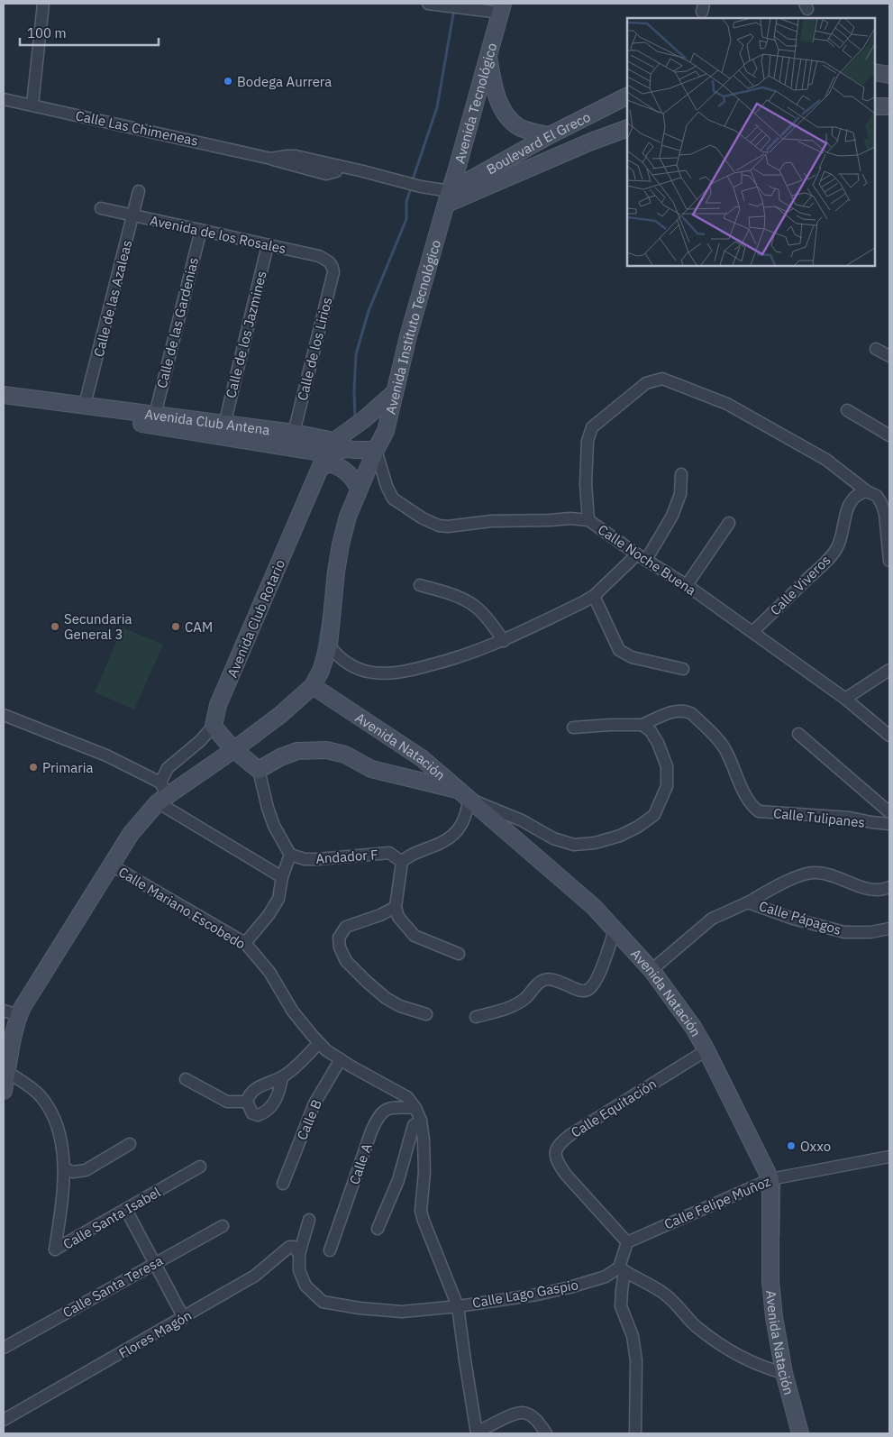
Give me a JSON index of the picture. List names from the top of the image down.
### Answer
{
  "streets": {
    "street": [
      "Avenida Tecnológico",
      "Calle Las Chimeneas",
      "Boulevard El Greco",
      "Avenida de los Rosales",
      "Calle de las Azaleas",
      "Calle de las Gardenias",
      "Avenida Instituto Tecnológico",
      "Calle de los Jazmines",
      "Calle de los Lirios",
      "Avenida Club Antena",
      "Calle Noche Buena",
      "Calle Viveros",
      "Avenida Club Rotario",
      "Avenida Natación",
      "Calle Tulipanes",
      "Andador F",
      "Calle Mariano Escobedo",
      "Calle Pápagos",
      "Calle Equitación",
      "Calle B",
      "Calle A",
      "Calle Felipe Muñoz",
      "Calle Santa Isabel",
      "Calle Santa Teresa",
      "Calle Lago Gaspio",
      "Flores Magón"
    ]
  },
  "crossings": [
    ["Avenida Tecnológico", "Calle Las Chimeneas"],
    ["Avenida Tecnológico", "Boulevard El Greco"],
    ["Avenida Tecnológico", "Avenida Instituto Tecnológico"],
    ["Calle Las Chimeneas", "Boulevard El Greco"],
    ["Calle Las Chimeneas", "Avenida Instituto Tecnológico"],
    ["Boulevard El Greco", "Avenida Instituto Tecnológico"],
    ["Avenida de los Rosales", "Calle de las Azaleas"],
    ["Avenida de los Rosales", "Calle de las Gardenias"],
    ["Avenida de los Rosales", "Calle de los Jazmines"],
    ["Avenida de los Rosales", "Calle de los Lirios"],
    ["Calle de las Azaleas", "Avenida Club Antena"],
    ["Calle de las Gardenias", "Avenida Club Antena"],
    ["Avenida Instituto Tecnológico", "Avenida Club Antena"],
    ["Avenida Instituto Tecnológico", "Calle Noche Buena"],
    ["Calle de los Jazmines", "Avenida Club Antena"],
    ["Calle de los Lirios", "Avenida Club Antena"],
    ["Avenida Club Antena", "Calle Noche Buena"],
    ["Avenida Club Antena", "Avenida Club Rotario"],
    ["Calle Noche Buena", "Calle Viveros"],
    ["Avenida Natación", "Calle Pápagos"],
    ["Avenida Natación", "Calle Equitación"],
    ["Avenida Natación", "Calle Felipe Muñoz"],
    ["Calle Mariano Escobedo", "Calle B"],
    ["Calle Mariano Escobedo", "Calle A"],
    ["Calle Mariano Escobedo", "Calle Lago Gaspio"],
    ["Calle Equitación", "Calle Felipe Muñoz"],
    ["Calle Lago Gaspio", "Flores Magón"]
  ],
  "places": [
    "Bodega Aurrera",
    "Secundaria General 3",
    "CAM",
    "Primaria",
    "Oxxo"
  ],
  "scale_bar": "100 m"
}
